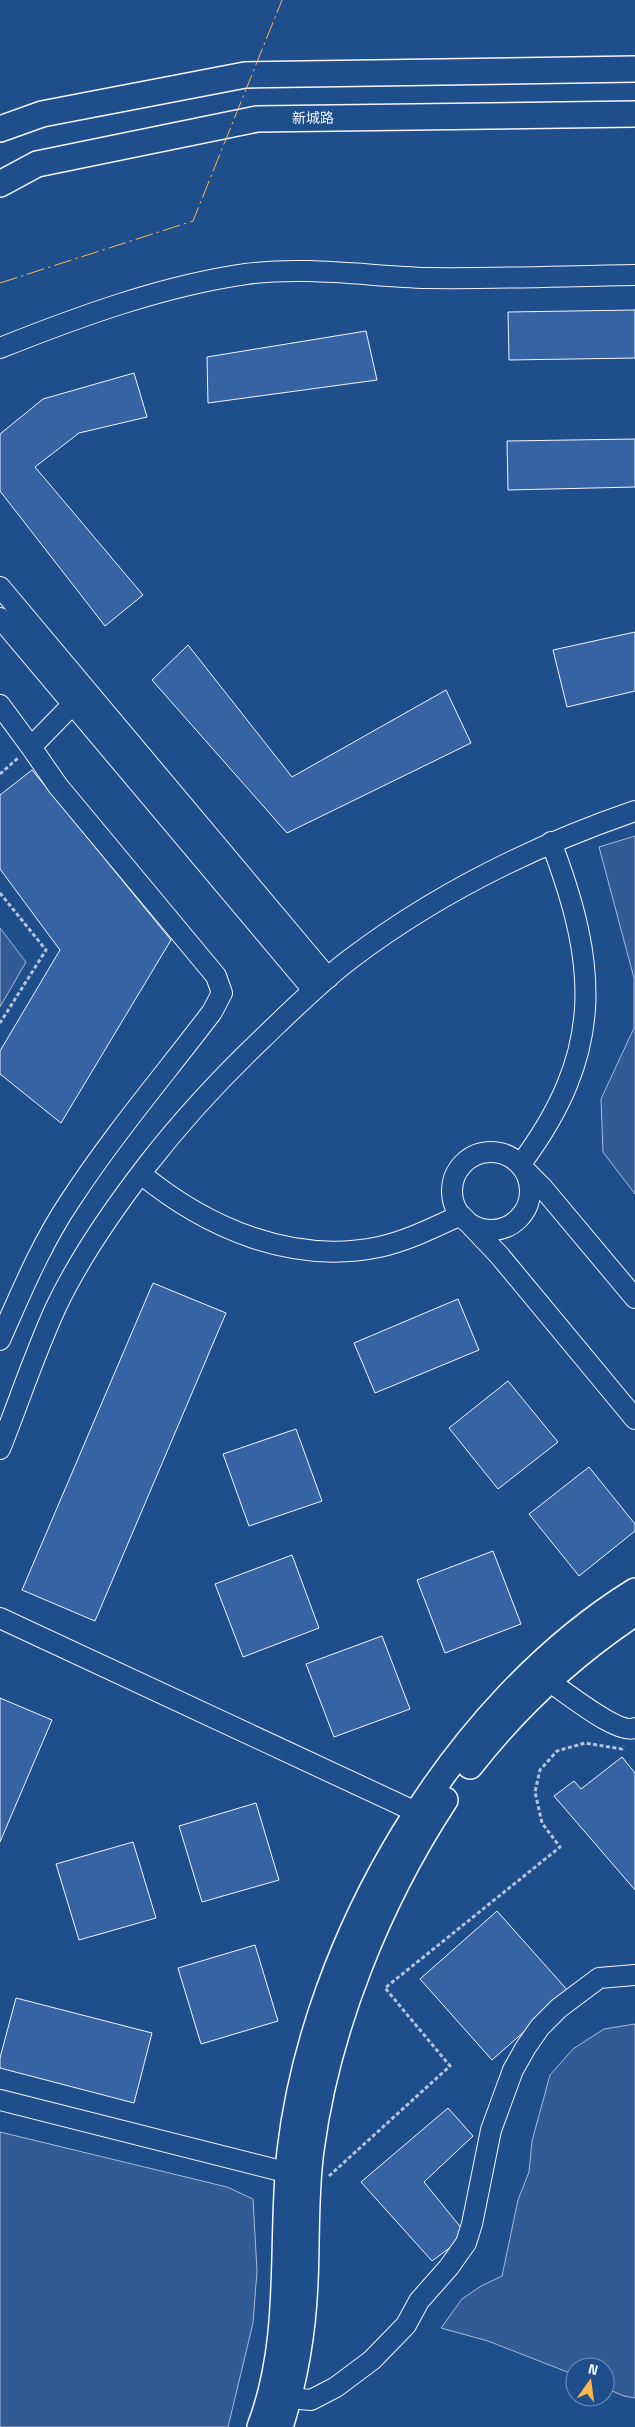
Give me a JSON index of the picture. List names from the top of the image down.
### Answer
{
  "streets": {
    "main road": ["新城路"]
  },
  "north": "top"
}
